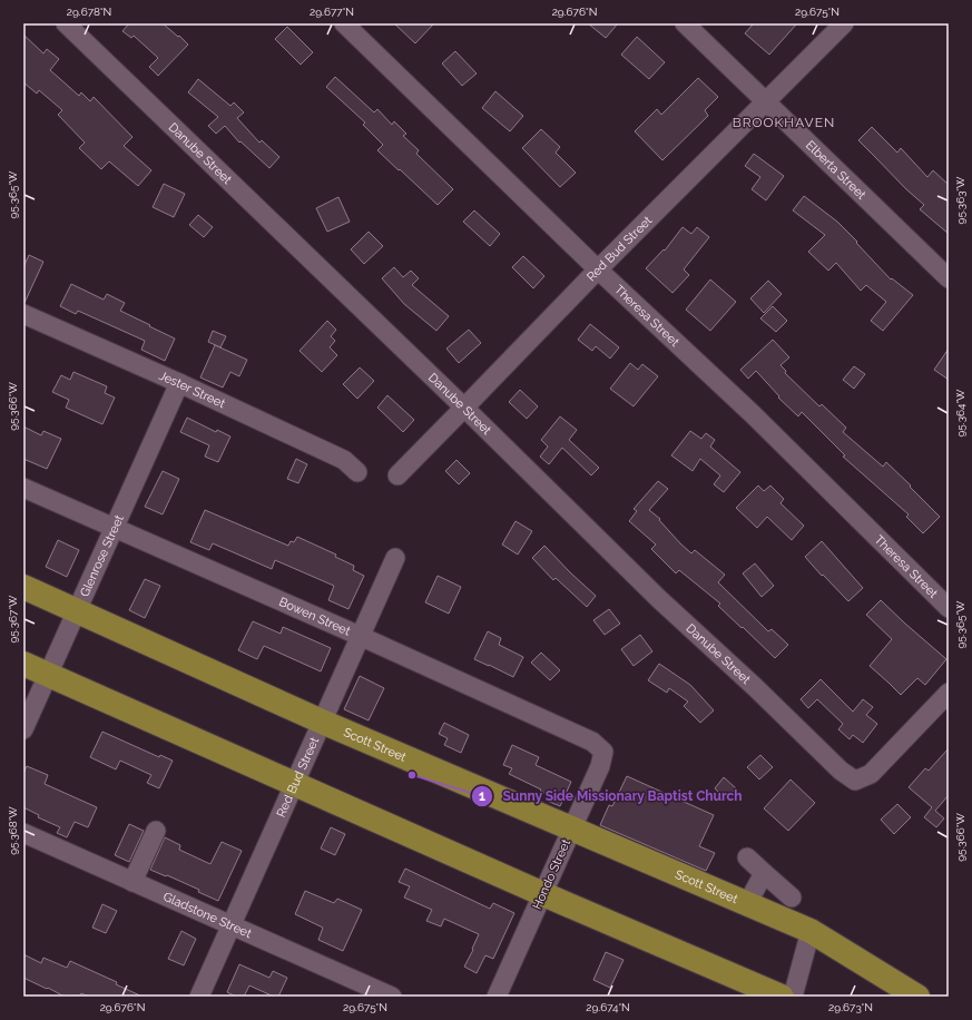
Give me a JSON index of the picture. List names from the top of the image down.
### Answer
{
  "streets": {
    "main road": ["Scott Street"],
    "street": [
      "Danube Street",
      "Elberta Street",
      "Red Bud Street",
      "Theresa Street",
      "Jester Street",
      "Glenrose Street",
      "Bowen Street",
      "Hondo Street",
      "Gladstone Street"
    ]
  },
  "crossings": [
    ["Danube Street", "Red Bud Street"],
    ["Elberta Street", "Red Bud Street"],
    ["Red Bud Street", "Theresa Street"],
    ["Red Bud Street", "Bowen Street"],
    ["Red Bud Street", "Scott Street"],
    ["Red Bud Street", "Gladstone Street"],
    ["Jester Street", "Glenrose Street"],
    ["Glenrose Street", "Bowen Street"],
    ["Glenrose Street", "Scott Street"],
    ["Bowen Street", "Hondo Street"],
    ["Scott Street", "Hondo Street"]
  ],
  "districts": ["BROOKHAVEN"],
  "places": ["Sunny Side Missionary Baptist Church"],
  "coordinates": [
    "29.678°N",
    "29.677°N",
    "29.676°N",
    "29.675°N",
    "95.365°W",
    "95.363°W",
    "95.366°W",
    "95.364°W",
    "95.367°W",
    "95.368°W",
    "29.674°N",
    "29.673°N"
  ]
}
